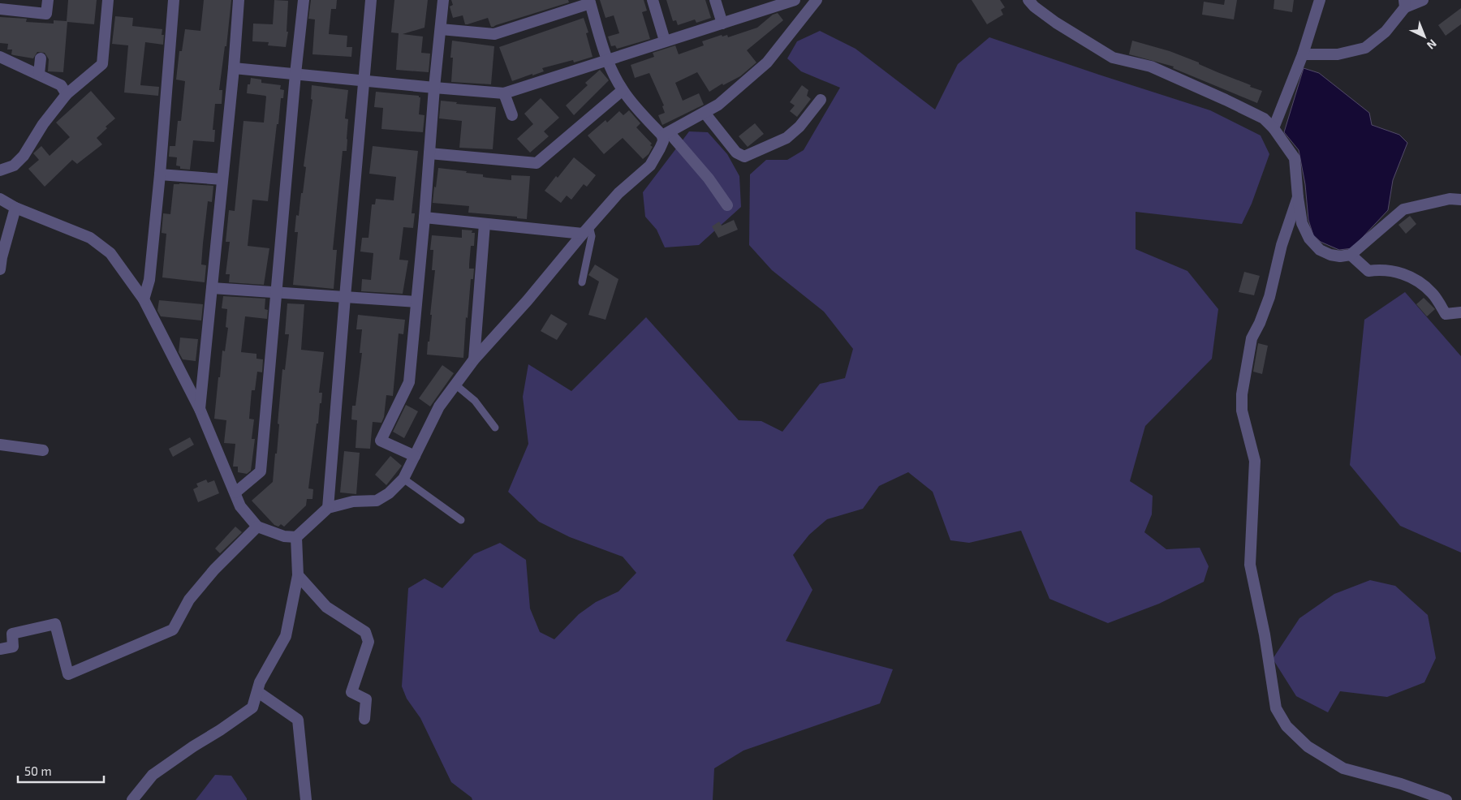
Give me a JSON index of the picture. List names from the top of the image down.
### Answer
{
  "scale_bar": "50 m",
  "north": "bottom right"
}
